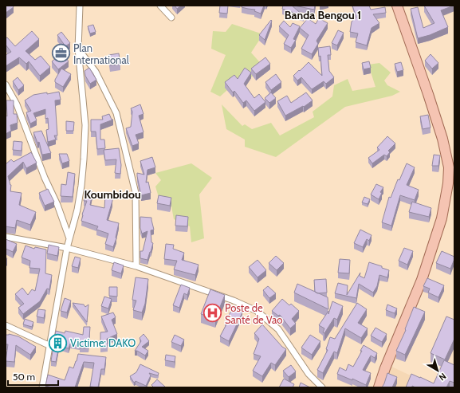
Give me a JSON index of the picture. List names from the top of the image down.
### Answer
{
  "districts": ["Banda Bengou 1", "Koumbidou"],
  "places": {
    "office": ["Plan International"],
    "hospital": ["Poste de Santé de Vao"],
    "building": ["Victime: DAKO"]
  },
  "scale_bar": "50 m",
  "north": "bottom right"
}
